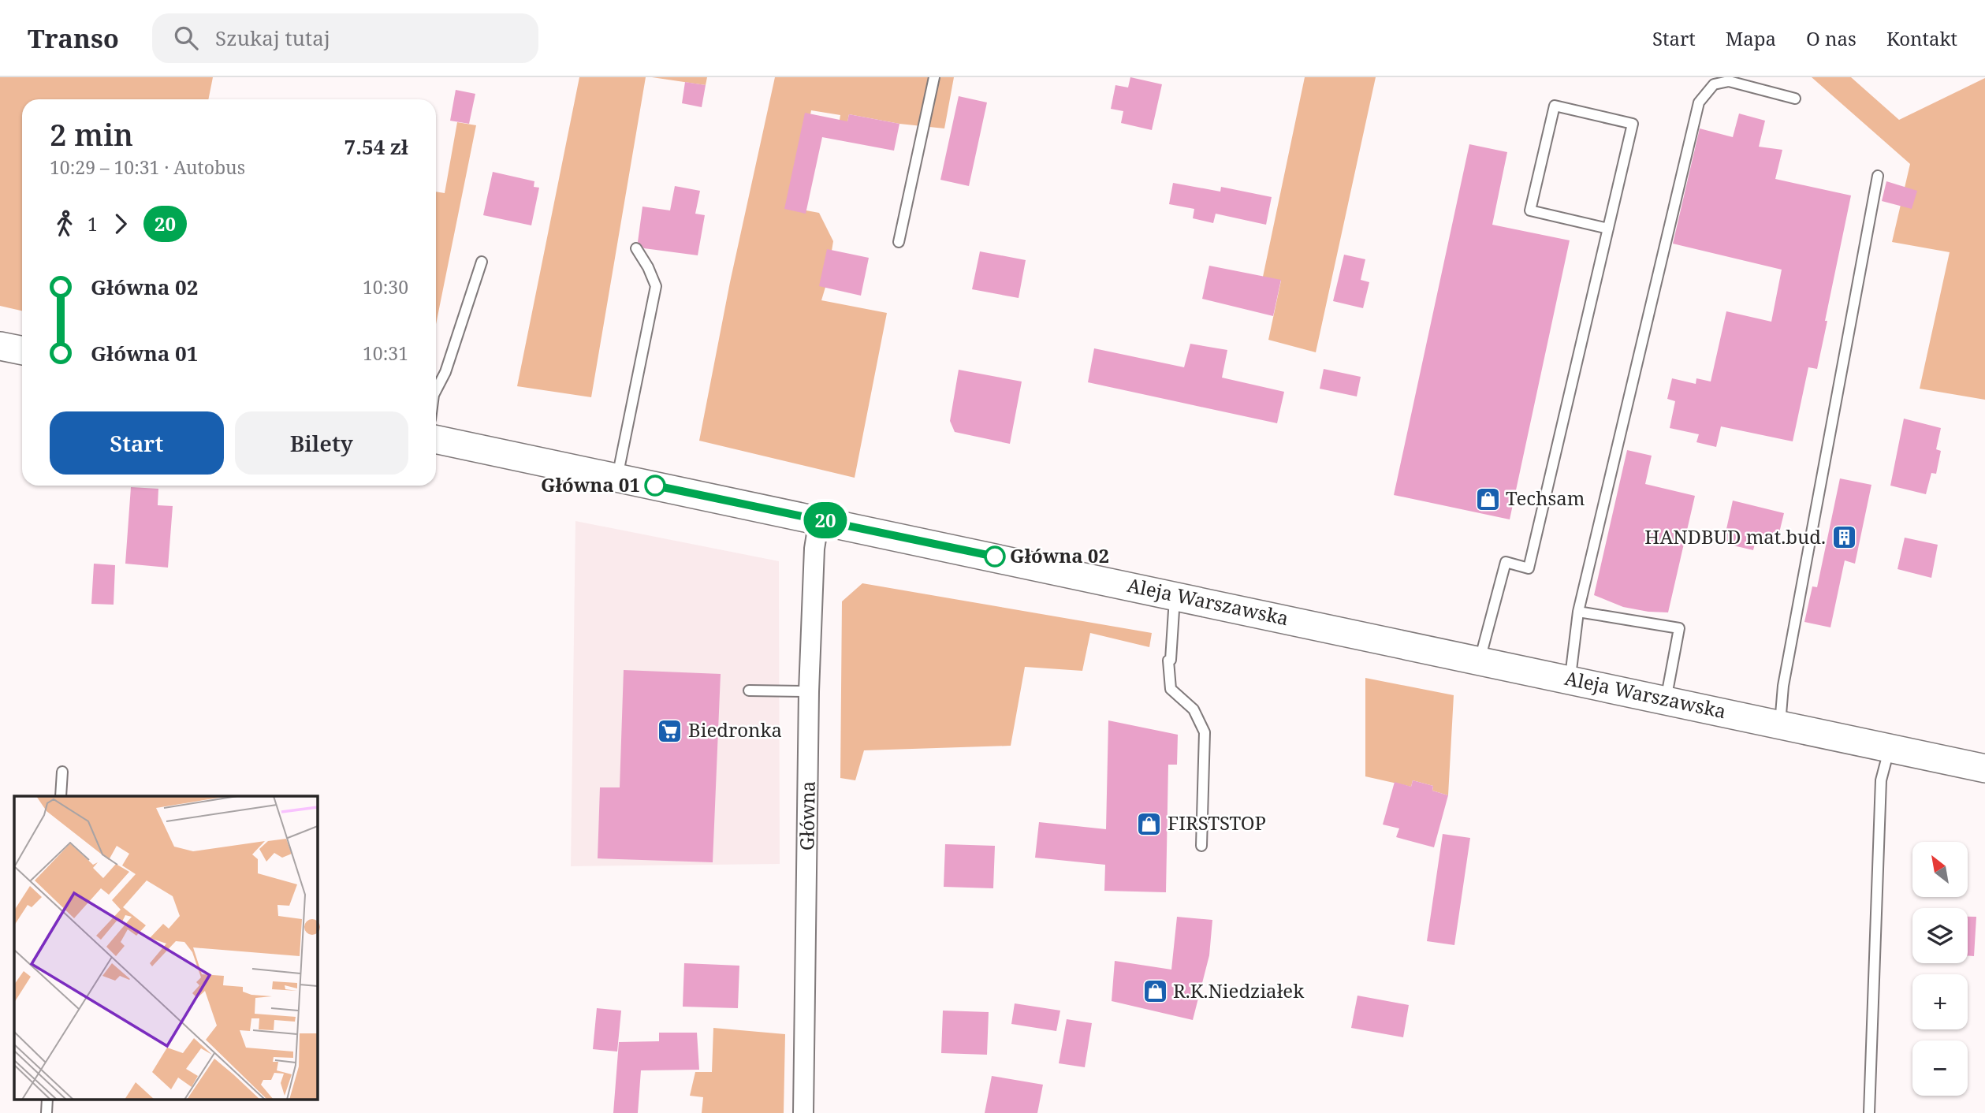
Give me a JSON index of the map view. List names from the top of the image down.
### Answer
{
  "streets": {
    "street": ["Aleja Warszawska", "Główna"]
  },
  "crossings": [
    ["Aleja Warszawska", "Główna"]
  ],
  "places": {
    "other": ["Główna 01", "Główna 02"],
    "shop": ["Techsam", "FIRSTSTOP", "R.K.Niedziałek"],
    "building": ["HANDBUD mat.bud."],
    "supermarket": ["Biedronka"]
  },
  "lines": ["bus line 20"],
  "north": "top left",
  "page": {
    "header": "Transo",
    "search": "Szukaj tutaj",
    "nav": [
      "Start",
      "Mapa",
      "O nas",
      "Kontakt"
    ],
    "on_map": "20",
    "heading": ["2 min", "10:29 – 10:31 · Autobus", "7.54 zł"],
    "legs": ["1", "20"],
    "list": [
      {
        "name": "Główna 02",
        "value": "10:30"
      },
      {
        "name": "Główna 01",
        "value": "10:31"
      }
    ],
    "buttons": ["Start", "Bilety"],
    "map_buttons": ["+", "−"]
  }
}
